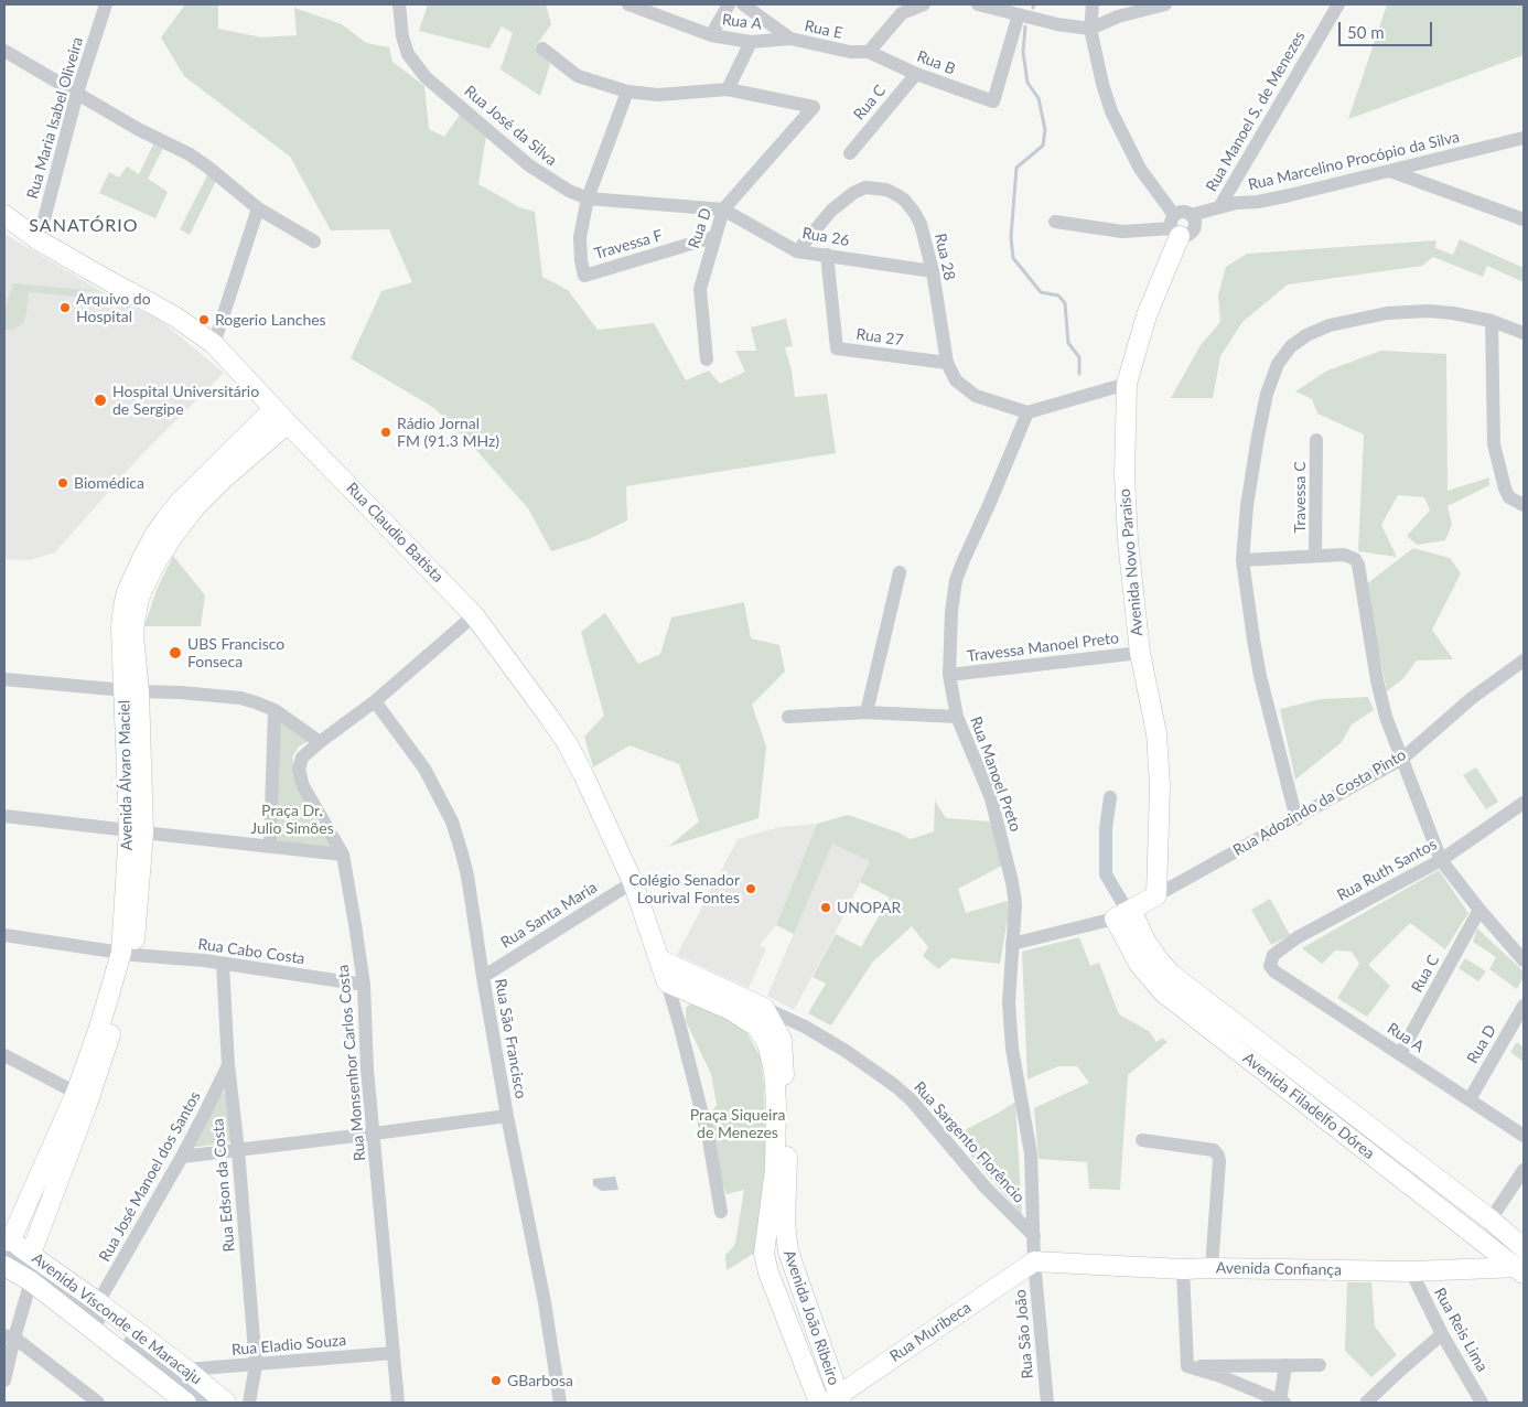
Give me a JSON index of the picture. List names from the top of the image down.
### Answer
{
  "streets": {
    "street": [
      "Rua A",
      "Rua E",
      "Rua B",
      "Rua C",
      "Rua Manoel S. de Menezes",
      "Rua Maria Isabel Oliveira",
      "Rua José da Silva",
      "Rua Marcelino Procópio da Silva",
      "Rua D",
      "Rua 26",
      "Travessa F",
      "Rua 28",
      "Rua 27",
      "Travessa C",
      "Rua Claudio Batista",
      "Avenida Novo Paraíso",
      "Travessa Manoel Preto",
      "Rua Manoel Preto",
      "Avenida Álvaro Maciel",
      "Rua Adozindo da Costa Pinto",
      "Rua Ruth Santos",
      "Rua Santa Maria",
      "Rua Cabo Costa",
      "Rua São Francisco",
      "Rua Monsenhor Carlos Costa",
      "Avenida Filadelfo Dórea",
      "Rua Sargento Florêncio",
      "Rua José Manoel dos Santos",
      "Rua Edson da Costa",
      "Avenida Confiança",
      "Avenida João Ribeiro",
      "Avenida Visconde de Maracaju",
      "Rua Reis Lima",
      "Rua Muribeca",
      "Rua São João",
      "Rua Eladio Souza"
    ]
  },
  "crossings": [
    ["Rua A", "Rua E"],
    ["Rua A", "Rua C"],
    ["Rua A", "Rua D"],
    ["Rua A", "Rua Ruth Santos"],
    ["Rua E", "Rua B"],
    ["Rua B", "Rua C"],
    ["Rua Manoel S. de Menezes", "Rua Marcelino Procópio da Silva"],
    ["Rua Maria Isabel Oliveira", "Rua Claudio Batista"],
    ["Rua José da Silva", "Rua D"],
    ["Rua José da Silva", "Rua 26"],
    ["Rua José da Silva", "Travessa F"],
    ["Rua Marcelino Procópio da Silva", "Avenida Novo Paraíso"],
    ["Rua D", "Rua 26"],
    ["Rua D", "Travessa F"],
    ["Rua 26", "Rua 28"],
    ["Rua 26", "Rua 27"],
    ["Rua 28", "Rua 27"],
    ["Rua 28", "Rua Manoel Preto"],
    ["Rua Claudio Batista", "Avenida Álvaro Maciel"],
    ["Rua Claudio Batista", "Rua Santa Maria"],
    ["Rua Claudio Batista", "Rua Monsenhor Carlos Costa"],
    ["Avenida Novo Paraíso", "Travessa Manoel Preto"],
    ["Avenida Novo Paraíso", "Rua Adozindo da Costa Pinto"],
    ["Travessa Manoel Preto", "Rua Manoel Preto"],
    ["Rua Manoel Preto", "Rua Sargento Florêncio"],
    ["Rua Manoel Preto", "Avenida Confiança"],
    ["Rua Manoel Preto", "Rua Muribeca"],
    ["Rua Manoel Preto", "Rua São João"],
    ["Avenida Álvaro Maciel", "Rua Cabo Costa"],
    ["Avenida Álvaro Maciel", "Avenida Visconde de Maracaju"],
    ["Rua Adozindo da Costa Pinto", "Avenida Filadelfo Dórea"],
    ["Rua Santa Maria", "Rua São Francisco"],
    ["Rua Cabo Costa", "Rua Monsenhor Carlos Costa"],
    ["Rua Cabo Costa", "Rua Edson da Costa"],
    ["Rua São Francisco", "Rua Monsenhor Carlos Costa"],
    ["Rua Monsenhor Carlos Costa", "Rua Eladio Souza"],
    ["Avenida Filadelfo Dórea", "Avenida Confiança"],
    ["Rua Sargento Florêncio", "Avenida João Ribeiro"],
    ["Rua José Manoel dos Santos", "Rua Edson da Costa"],
    ["Rua José Manoel dos Santos", "Avenida Visconde de Maracaju"],
    ["Rua Edson da Costa", "Rua Eladio Souza"],
    ["Avenida Confiança", "Rua Reis Lima"],
    ["Avenida Confiança", "Rua Muribeca"],
    ["Avenida Confiança", "Rua São João"],
    ["Avenida João Ribeiro", "Rua Muribeca"],
    ["Avenida Visconde de Maracaju", "Rua Eladio Souza"],
    ["Rua Muribeca", "Rua São João"]
  ],
  "districts": ["SANATÓRIO"],
  "parks": ["Praça Dr. Julio Simões", "Praça Siqueira de Menezes"],
  "places": [
    "Arquivo do Hospital",
    "Rogerio Lanches",
    "Hospital Universitário de Sergipe",
    "Rádio Jornal FM (91.3 MHz)",
    "Biomédica",
    "UBS Francisco Fonseca",
    "Colégio Senador Lourival Fontes",
    "UNOPAR",
    "GBarbosa"
  ],
  "scale_bar": "50 m"
}
